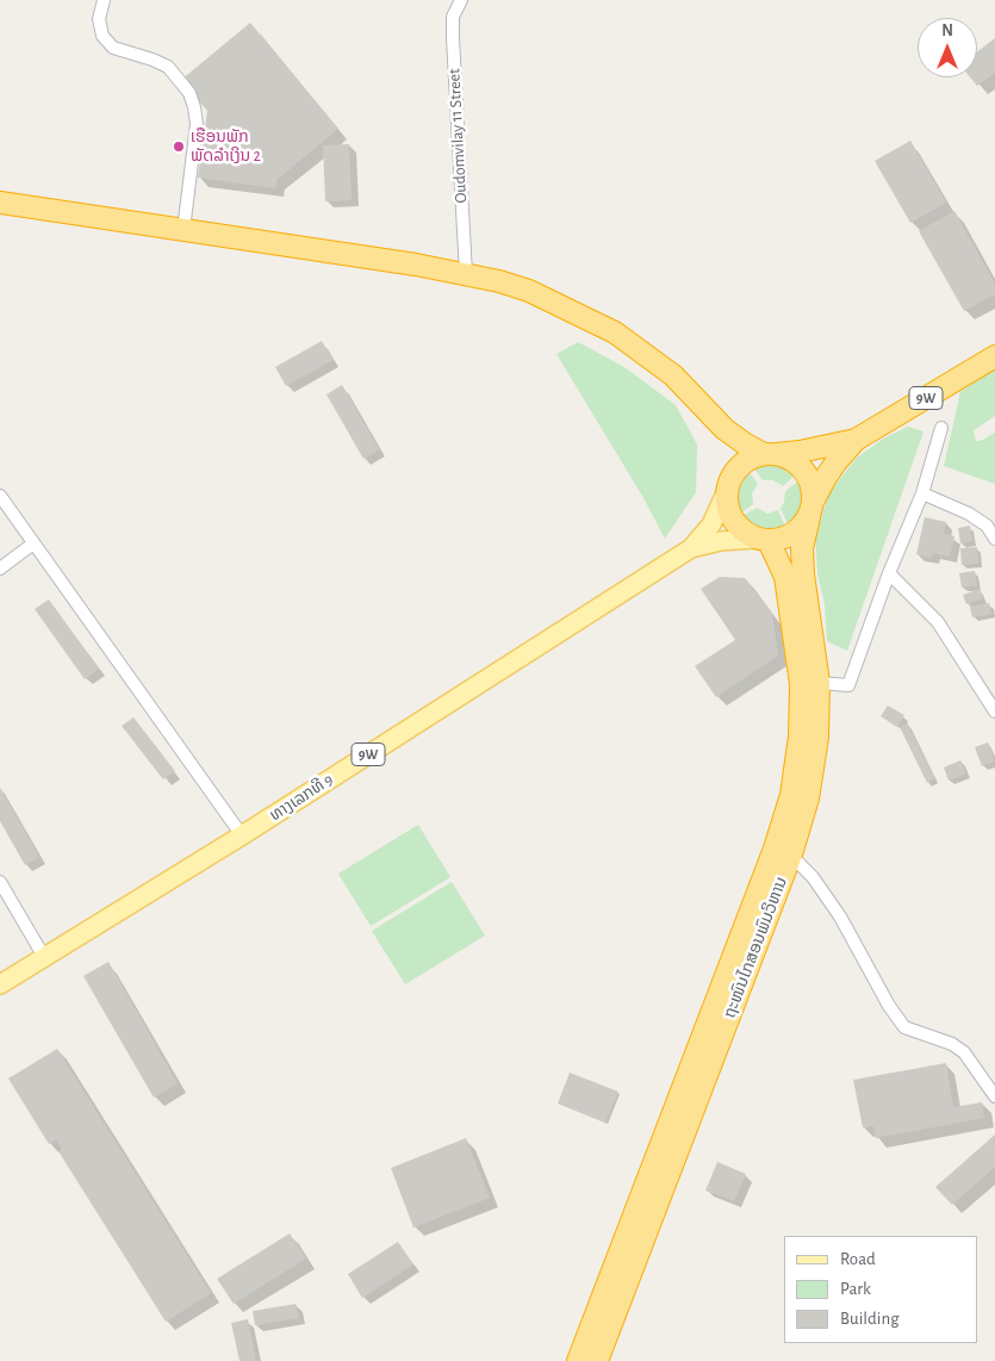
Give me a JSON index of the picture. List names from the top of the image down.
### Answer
{
  "streets": {
    "highway": ["9W", "ຖະໜົນໄກສອນພົມວິຫານ"],
    "main road": ["ທາງເລກທີ 9"],
    "street": ["Oudomvilay 11 Street"]
  },
  "crossings": [
    ["ທາງເລກທີ 9", "ຖະໜົນໄກສອນພົມວິຫານ"]
  ],
  "places": ["ເຮືອນພັກ ພັດລຳເງິນ 2"],
  "legend": ["Road", "Park", "Building"],
  "north": "top"
}
